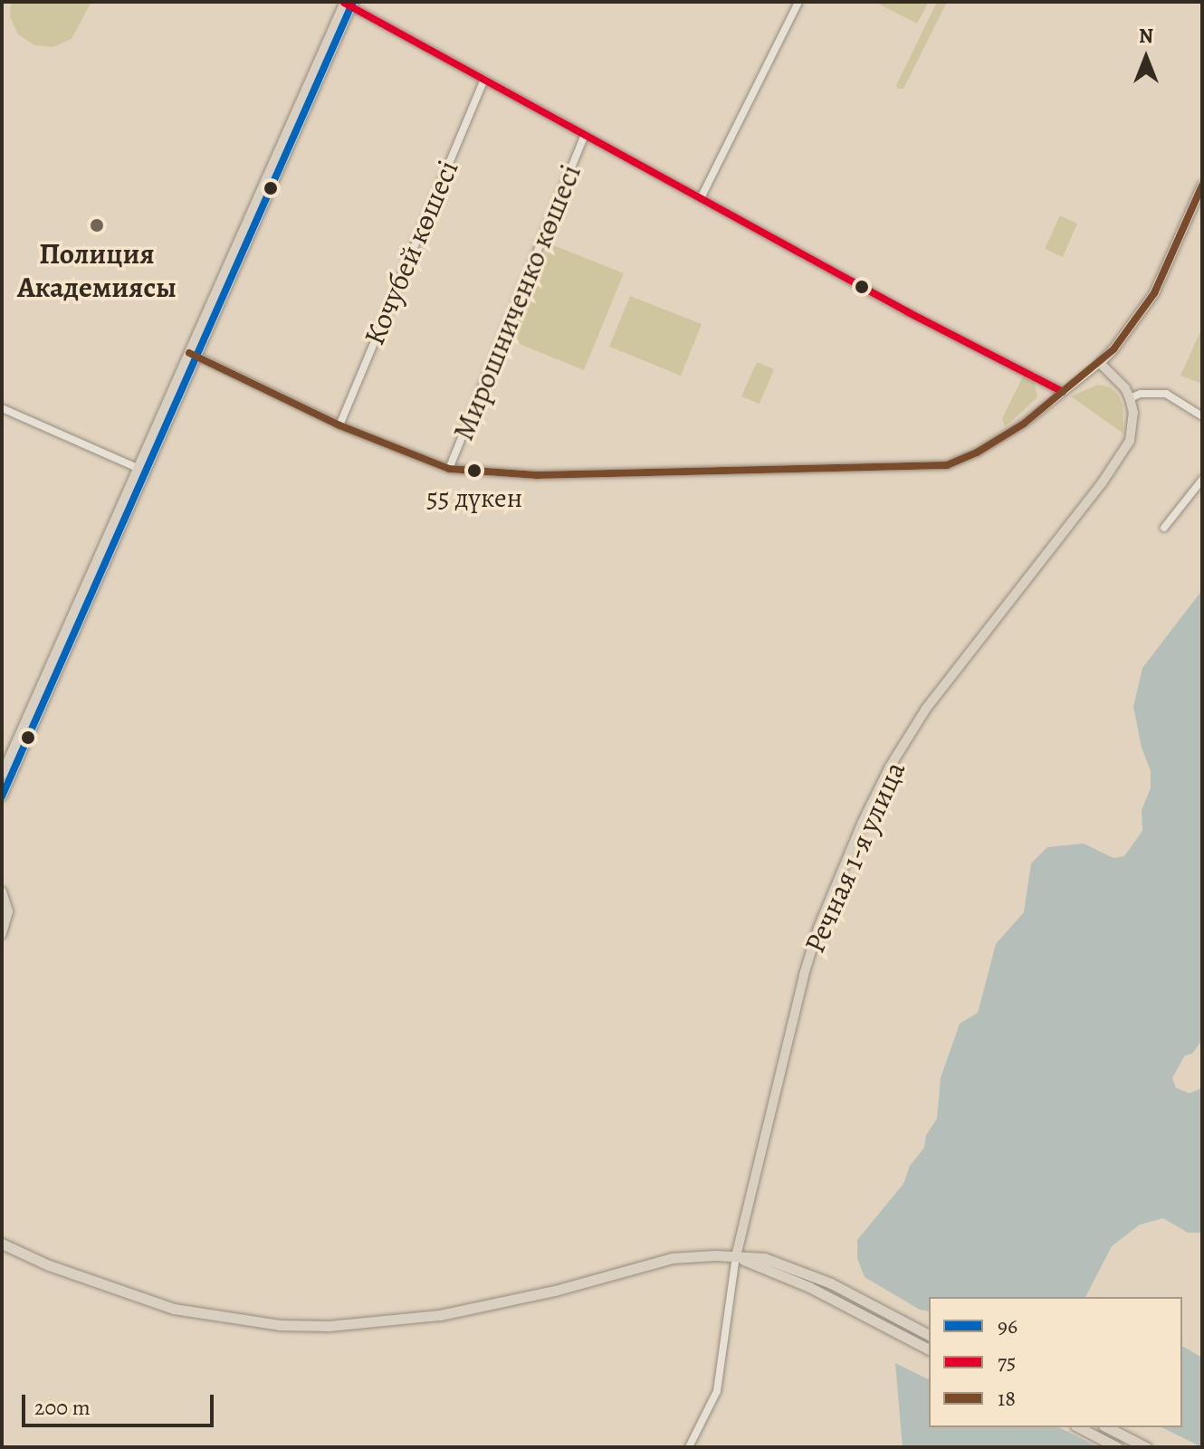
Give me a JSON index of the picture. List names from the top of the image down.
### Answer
{
  "streets": {
    "main road": ["Речная 1-я улица"],
    "street": ["Кочубей көшесі", "Мирошниченко көшесі"]
  },
  "places": ["Полиция Академиясы", "55 дүкен"],
  "lines": ["transit line 96", "transit line 75", "transit line 18"],
  "legend": ["96", "75", "18"],
  "scale_bar": "200 m",
  "north": "top"
}
